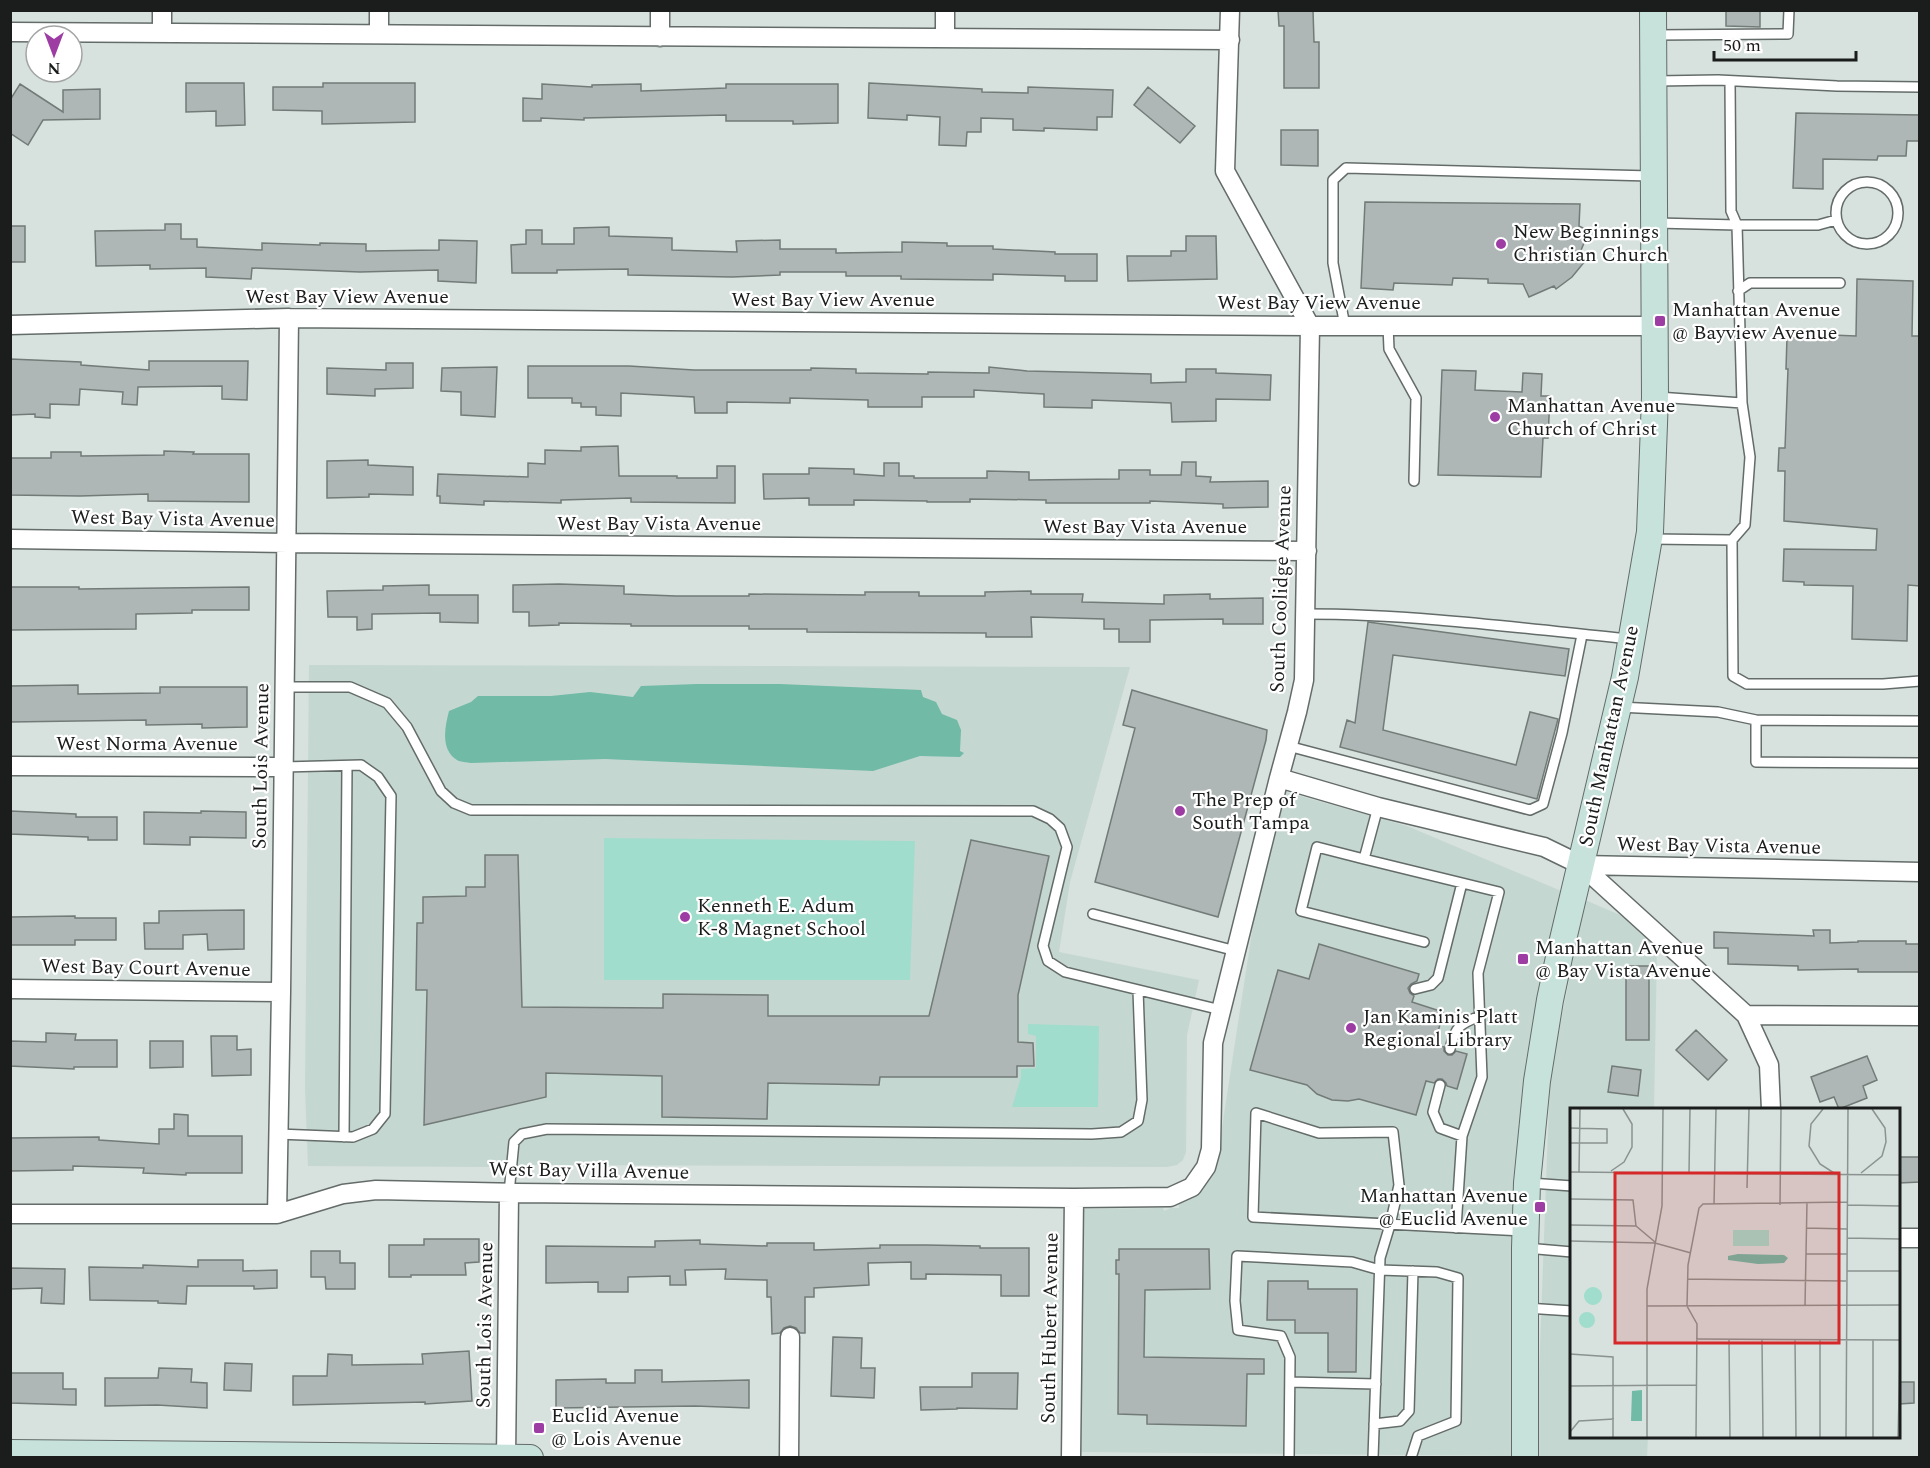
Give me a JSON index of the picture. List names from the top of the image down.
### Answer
{
  "streets": {
    "main road": ["South Manhattan Avenue"],
    "street": [
      "West Bay View Avenue",
      "West Bay Vista Avenue",
      "South Coolidge Avenue",
      "West Norma Avenue",
      "South Lois Avenue",
      "West Bay Court Avenue",
      "West Bay Villa Avenue",
      "South Hubert Avenue"
    ]
  },
  "crossings": [
    ["West Bay View Avenue", "South Coolidge Avenue"],
    ["West Bay View Avenue", "South Manhattan Avenue"],
    ["West Bay View Avenue", "South Lois Avenue"],
    ["West Bay Vista Avenue", "South Coolidge Avenue"],
    ["West Bay Vista Avenue", "South Manhattan Avenue"],
    ["West Bay Vista Avenue", "South Lois Avenue"],
    ["South Coolidge Avenue", "West Bay Villa Avenue"],
    ["West Norma Avenue", "South Lois Avenue"],
    ["South Lois Avenue", "West Bay Court Avenue"],
    ["South Lois Avenue", "West Bay Villa Avenue"],
    ["West Bay Villa Avenue", "South Hubert Avenue"]
  ],
  "places": {
    "other": [
      "New Beginnings Christian Church",
      "Manhattan Avenue Church of Christ",
      "The Prep of South Tampa",
      "Kenneth E. Adum K-8 Magnet School",
      "Jan Kaminis Platt Regional Library"
    ],
    "transit": [
      "Manhattan Avenue @ Bayview Avenue",
      "Manhattan Avenue @ Bay Vista Avenue",
      "Manhattan Avenue @ Euclid Avenue",
      "Euclid Avenue @ Lois Avenue"
    ]
  },
  "scale_bar": "50 m",
  "north": "bottom"
}
